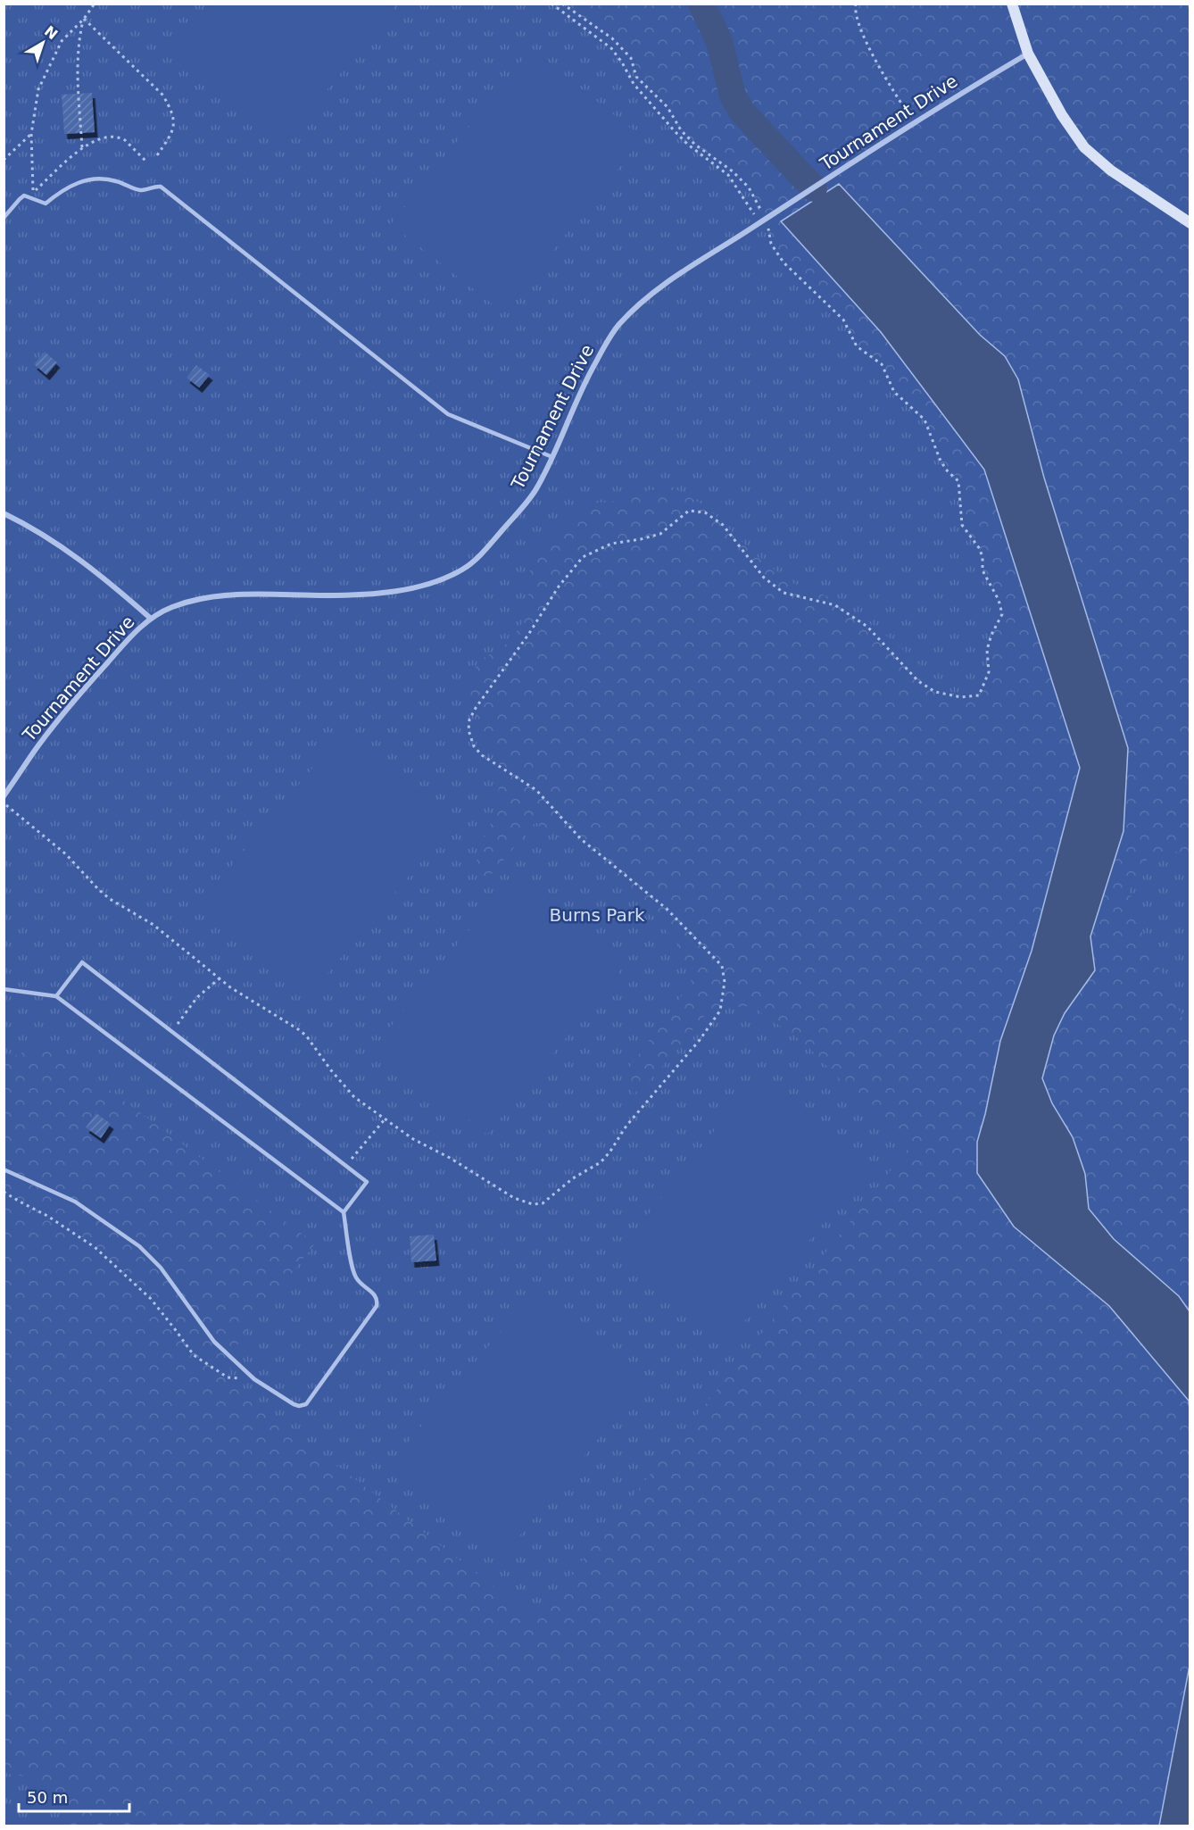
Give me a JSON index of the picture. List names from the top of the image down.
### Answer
{
  "streets": {
    "street": ["Tournament Drive"]
  },
  "parks": ["Burns Park"],
  "scale_bar": "50 m",
  "north": "top right"
}
